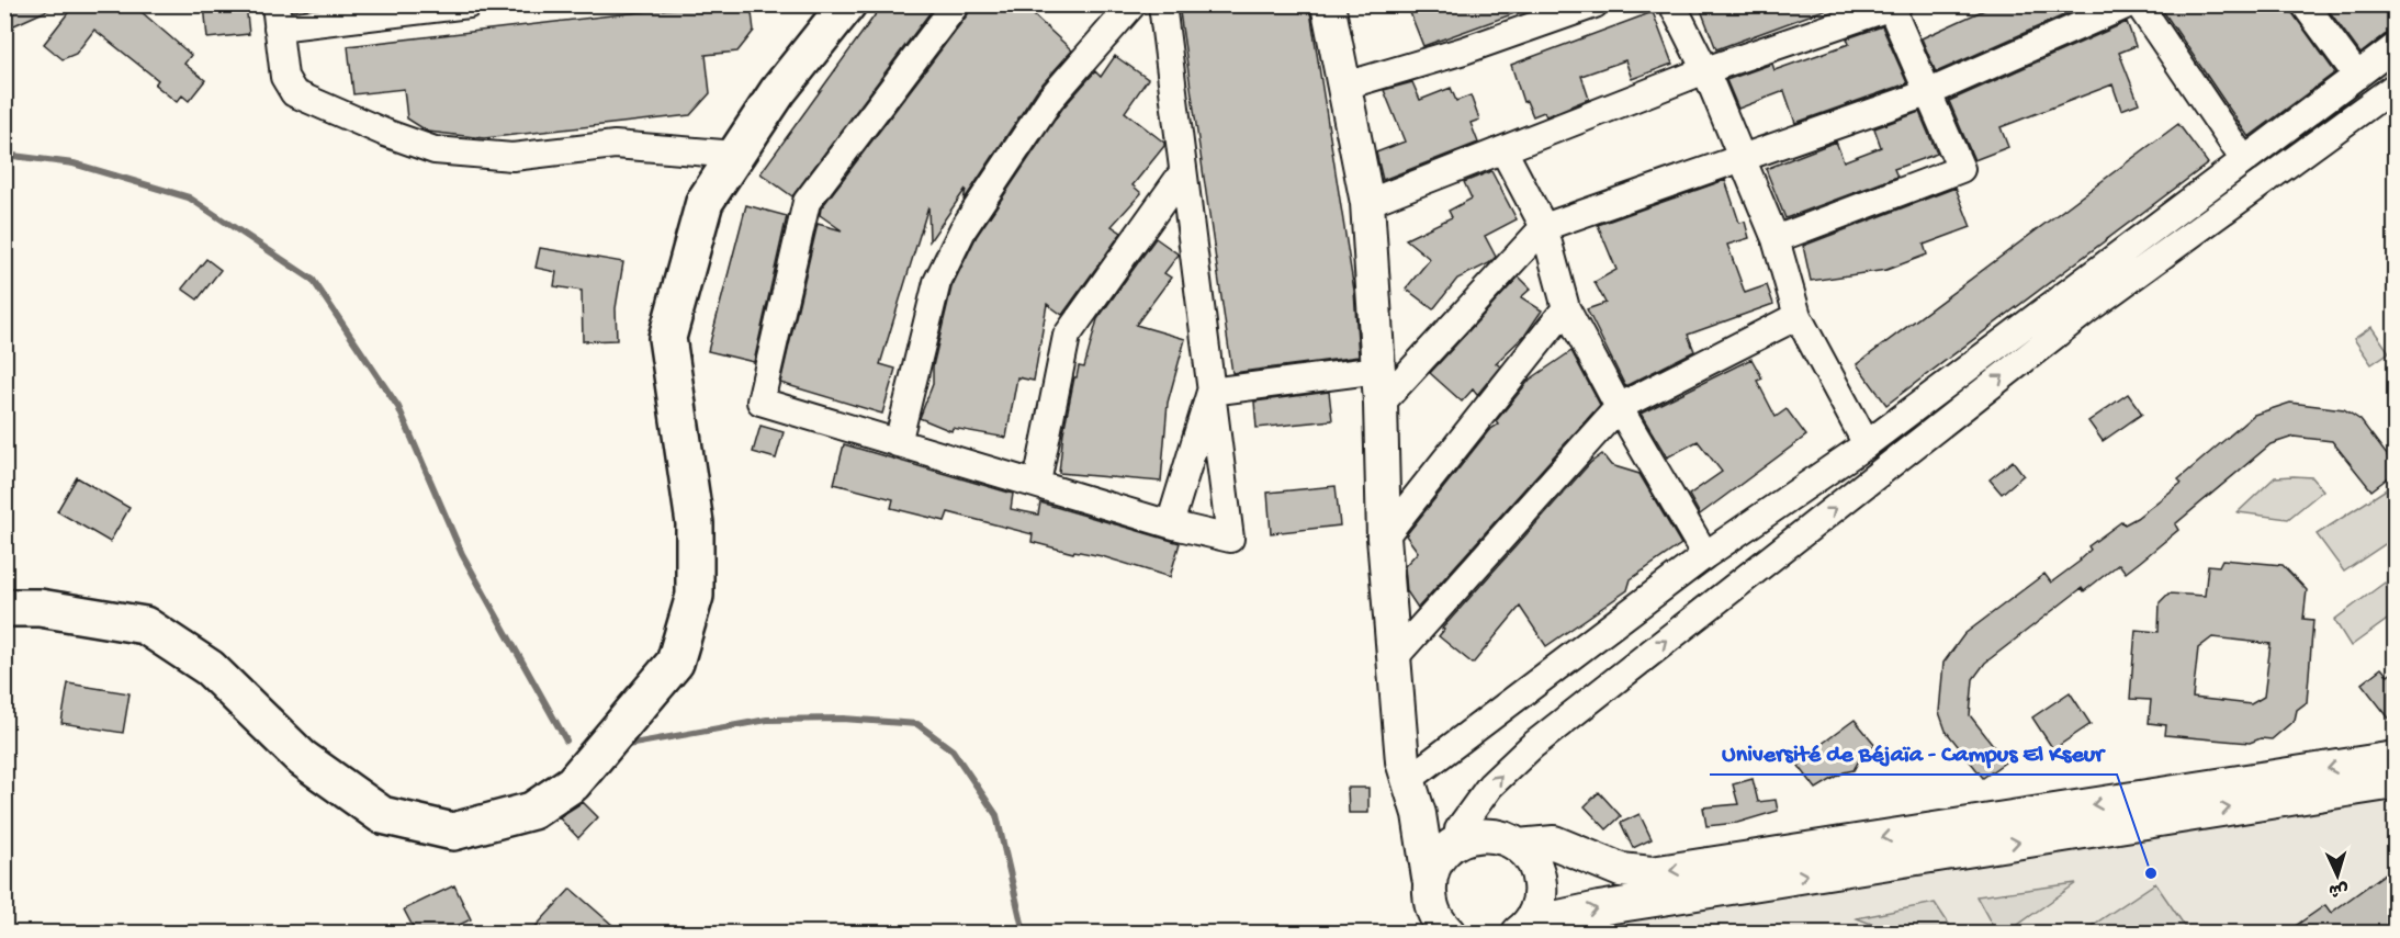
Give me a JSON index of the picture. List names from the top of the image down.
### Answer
{
  "places": ["Université de Béjaïa - Campus El Kseur"],
  "north": "bottom"
}
